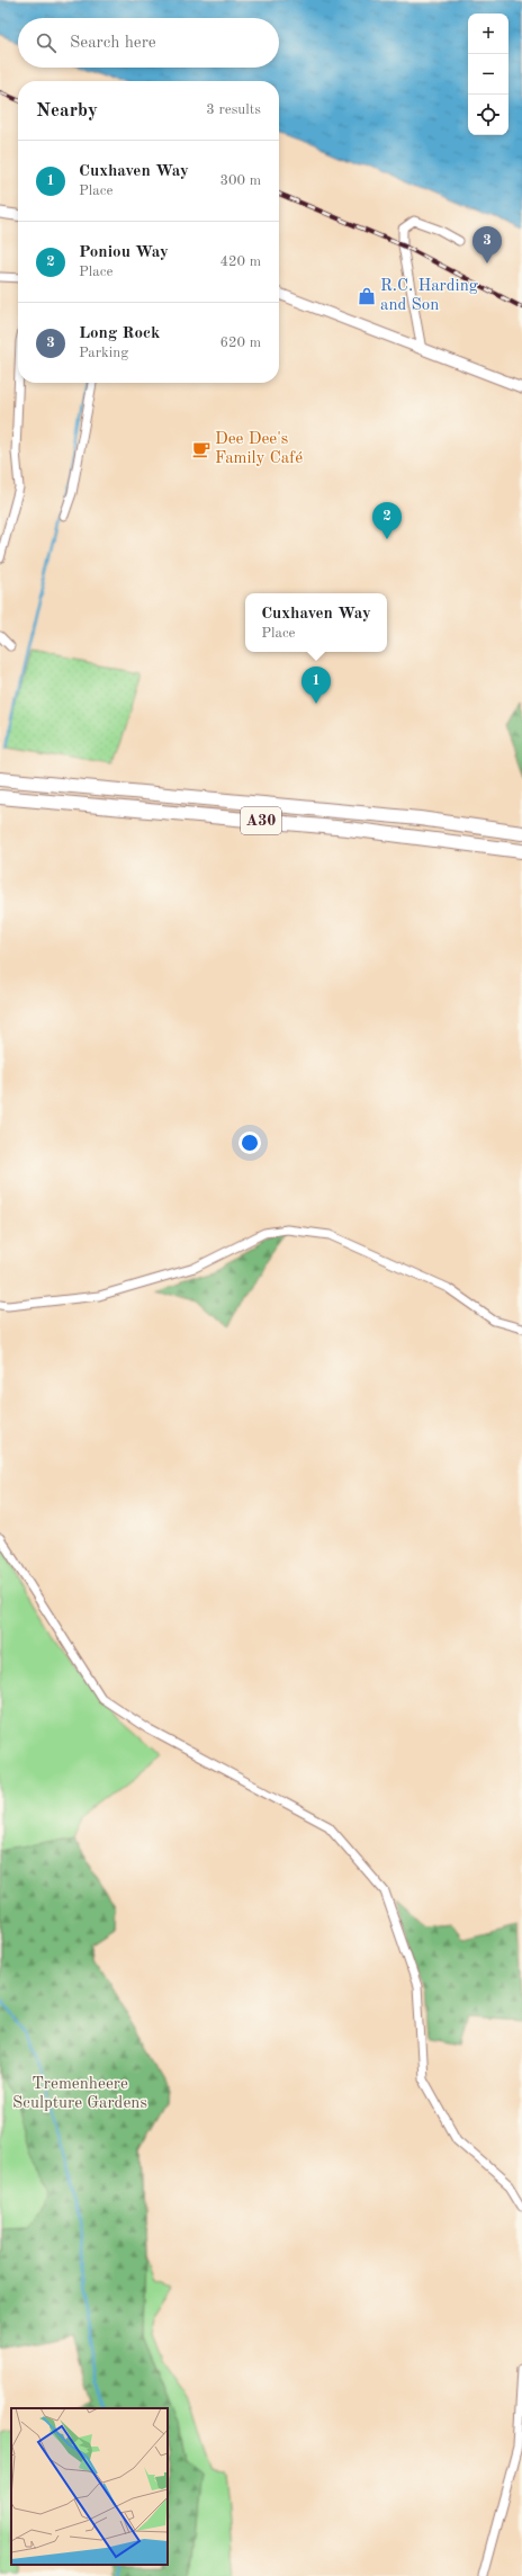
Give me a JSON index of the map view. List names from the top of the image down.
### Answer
{
  "streets": {
    "highway": ["A30"]
  },
  "parks": ["Tremenheere Sculpture Gardens"],
  "places": {
    "shop": ["R.C. Harding and Son"],
    "cafe": ["Dee Dee's Family Café"]
  },
  "page": {
    "map_buttons": ["+", "−"],
    "search": "Search here",
    "heading": ["Nearby", "3 results"],
    "list": [
      {
        "mark": "1",
        "name": "Cuxhaven Way",
        "note": "Place",
        "value": "300 m"
      },
      {
        "mark": "2",
        "name": "Poniou Way",
        "note": "Place",
        "value": "420 m"
      },
      {
        "mark": "3",
        "name": "Long Rock",
        "note": "Parking",
        "value": "620 m"
      }
    ],
    "pins": ["3", "2", "1"],
    "popup": ["Cuxhaven Way", "Place"]
  }
}
